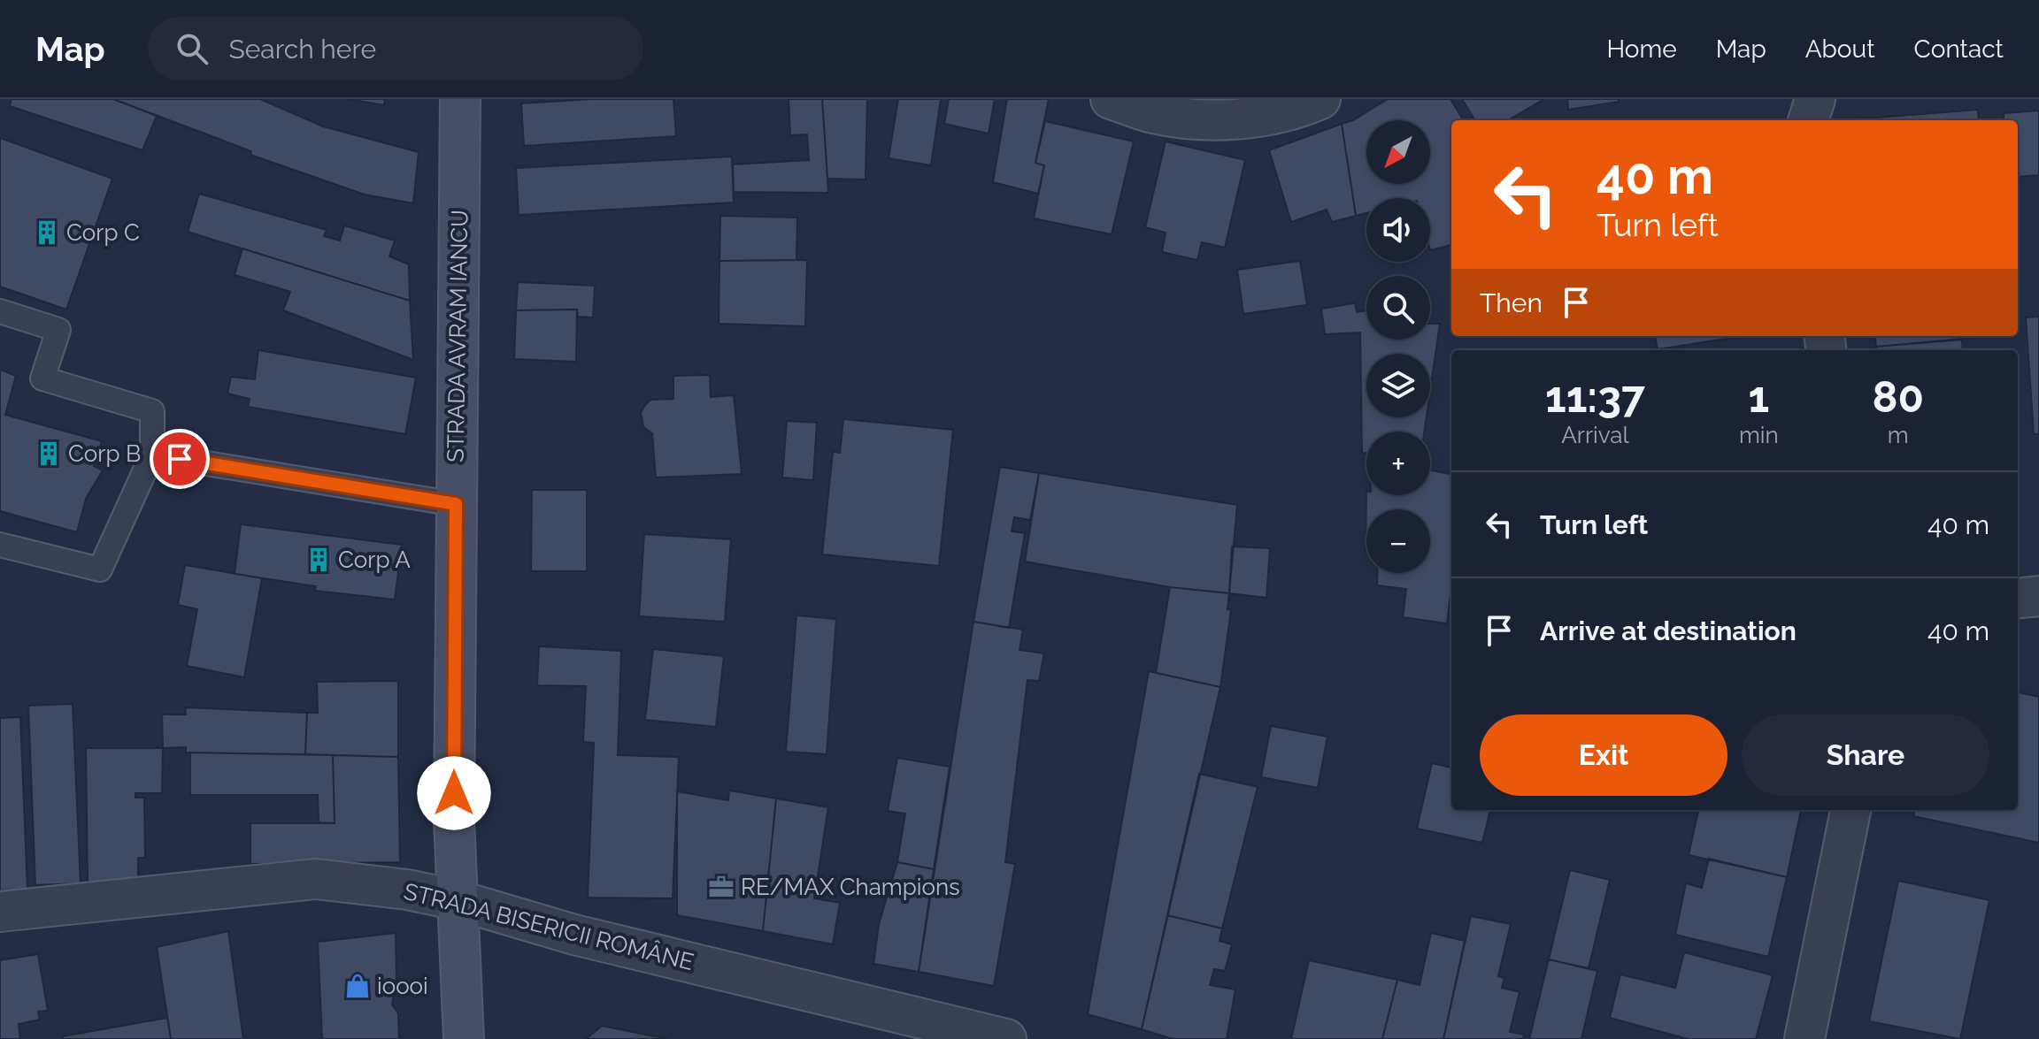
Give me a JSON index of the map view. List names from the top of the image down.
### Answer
{
  "streets": {
    "street": ["STRADA AVRAM IANCU", "STRADA BISERICII ROMÂNE"]
  },
  "crossings": [
    ["STRADA AVRAM IANCU", "STRADA BISERICII ROMÂNE"]
  ],
  "places": {
    "building": ["Corp C", "Corp B", "Corp A"],
    "office": ["RE/MAX Champions"],
    "shop": ["ioooi"]
  },
  "north": "bottom left",
  "page": {
    "header": "Map",
    "search": "Search here",
    "nav": [
      "Home",
      "Map",
      "About",
      "Contact"
    ],
    "map_buttons": ["+", "−"],
    "turn": ["40 m", "Turn left"],
    "then": "Then",
    "eta": [
      "11:37",
      "Arrival",
      "1",
      "min",
      "80",
      "m"
    ],
    "list": [
      {
        "name": "Turn left",
        "value": "40 m"
      },
      {
        "name": "Arrive at destination",
        "value": "40 m"
      }
    ],
    "buttons": ["Exit", "Share"]
  }
}
